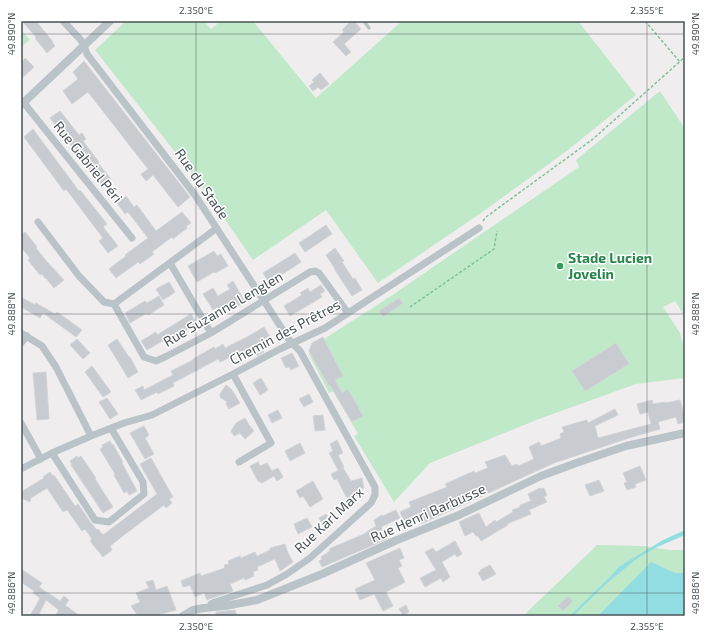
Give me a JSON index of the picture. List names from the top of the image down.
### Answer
{
  "streets": {
    "street": [
      "Rue Gabriel Péri",
      "Rue du Stade",
      "Rue Suzanne Lenglen",
      "Chemin des Prêtres",
      "Rue Henri Barbusse",
      "Rue Karl Marx"
    ]
  },
  "crossings": [
    ["Rue du Stade", "Rue Suzanne Lenglen"],
    ["Rue du Stade", "Chemin des Prêtres"],
    ["Rue du Stade", "Rue Karl Marx"],
    ["Rue Suzanne Lenglen", "Chemin des Prêtres"],
    ["Chemin des Prêtres", "Rue Karl Marx"],
    ["Rue Henri Barbusse", "Rue Karl Marx"]
  ],
  "places": ["Stade Lucien Jovelin"],
  "coordinates": [
    "2.350°E",
    "2.355°E",
    "49.890°N",
    "49.888°N",
    "49.886°N"
  ]
}
